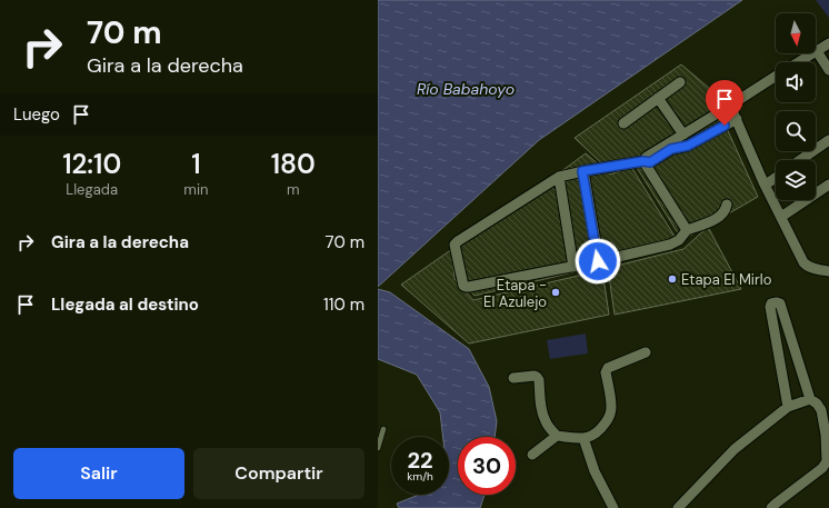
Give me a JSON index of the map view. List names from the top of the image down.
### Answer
{
  "water": ["Río Babahoyo"],
  "places": ["Etapa El Mirlo", "Etapa - El Azulejo"],
  "north": "bottom",
  "page": {
    "turn": ["70 m", "Gira a la derecha"],
    "then": "Luego",
    "eta": [
      "12:10",
      "Llegada",
      "1",
      "min",
      "180",
      "m"
    ],
    "list": [
      {
        "name": "Gira a la derecha",
        "value": "70 m"
      },
      {
        "name": "Llegada al destino",
        "value": "110 m"
      }
    ],
    "speed": "22 km/h",
    "limit": "30",
    "buttons": ["Salir", "Compartir"]
  }
}
